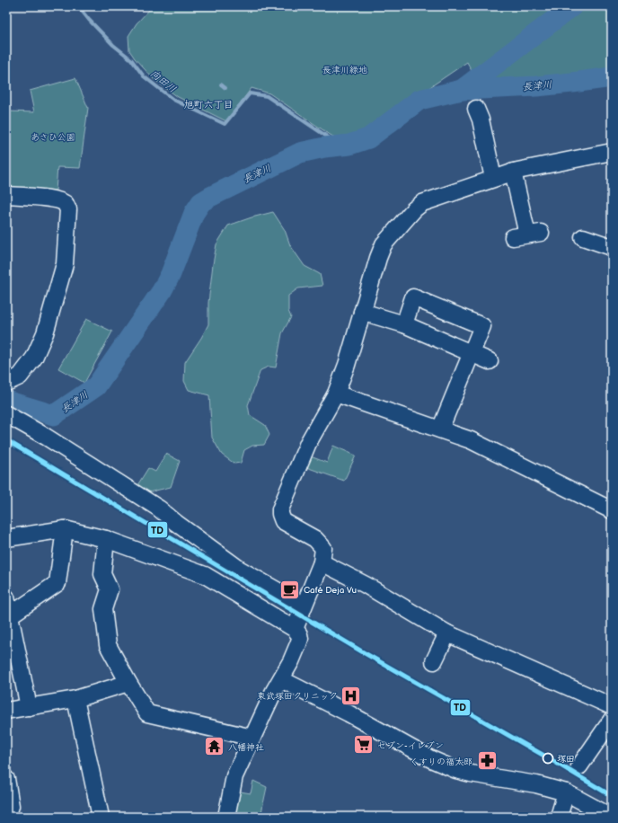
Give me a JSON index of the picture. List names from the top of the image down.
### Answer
{
  "districts": ["旭町六丁目"],
  "water": ["向田川", "長津川"],
  "parks": ["長津川緑地", "あさひ公園"],
  "places": {
    "cafe": ["Café Deja Vu"],
    "hospital": ["東武塚田クリニック"],
    "supermarket": ["セブン-イレブン"],
    "temple": ["八幡神社"],
    "other": ["塚田"],
    "pharmacy": ["くすりの福太郎"]
  },
  "lines": ["transit line TD"]
}
